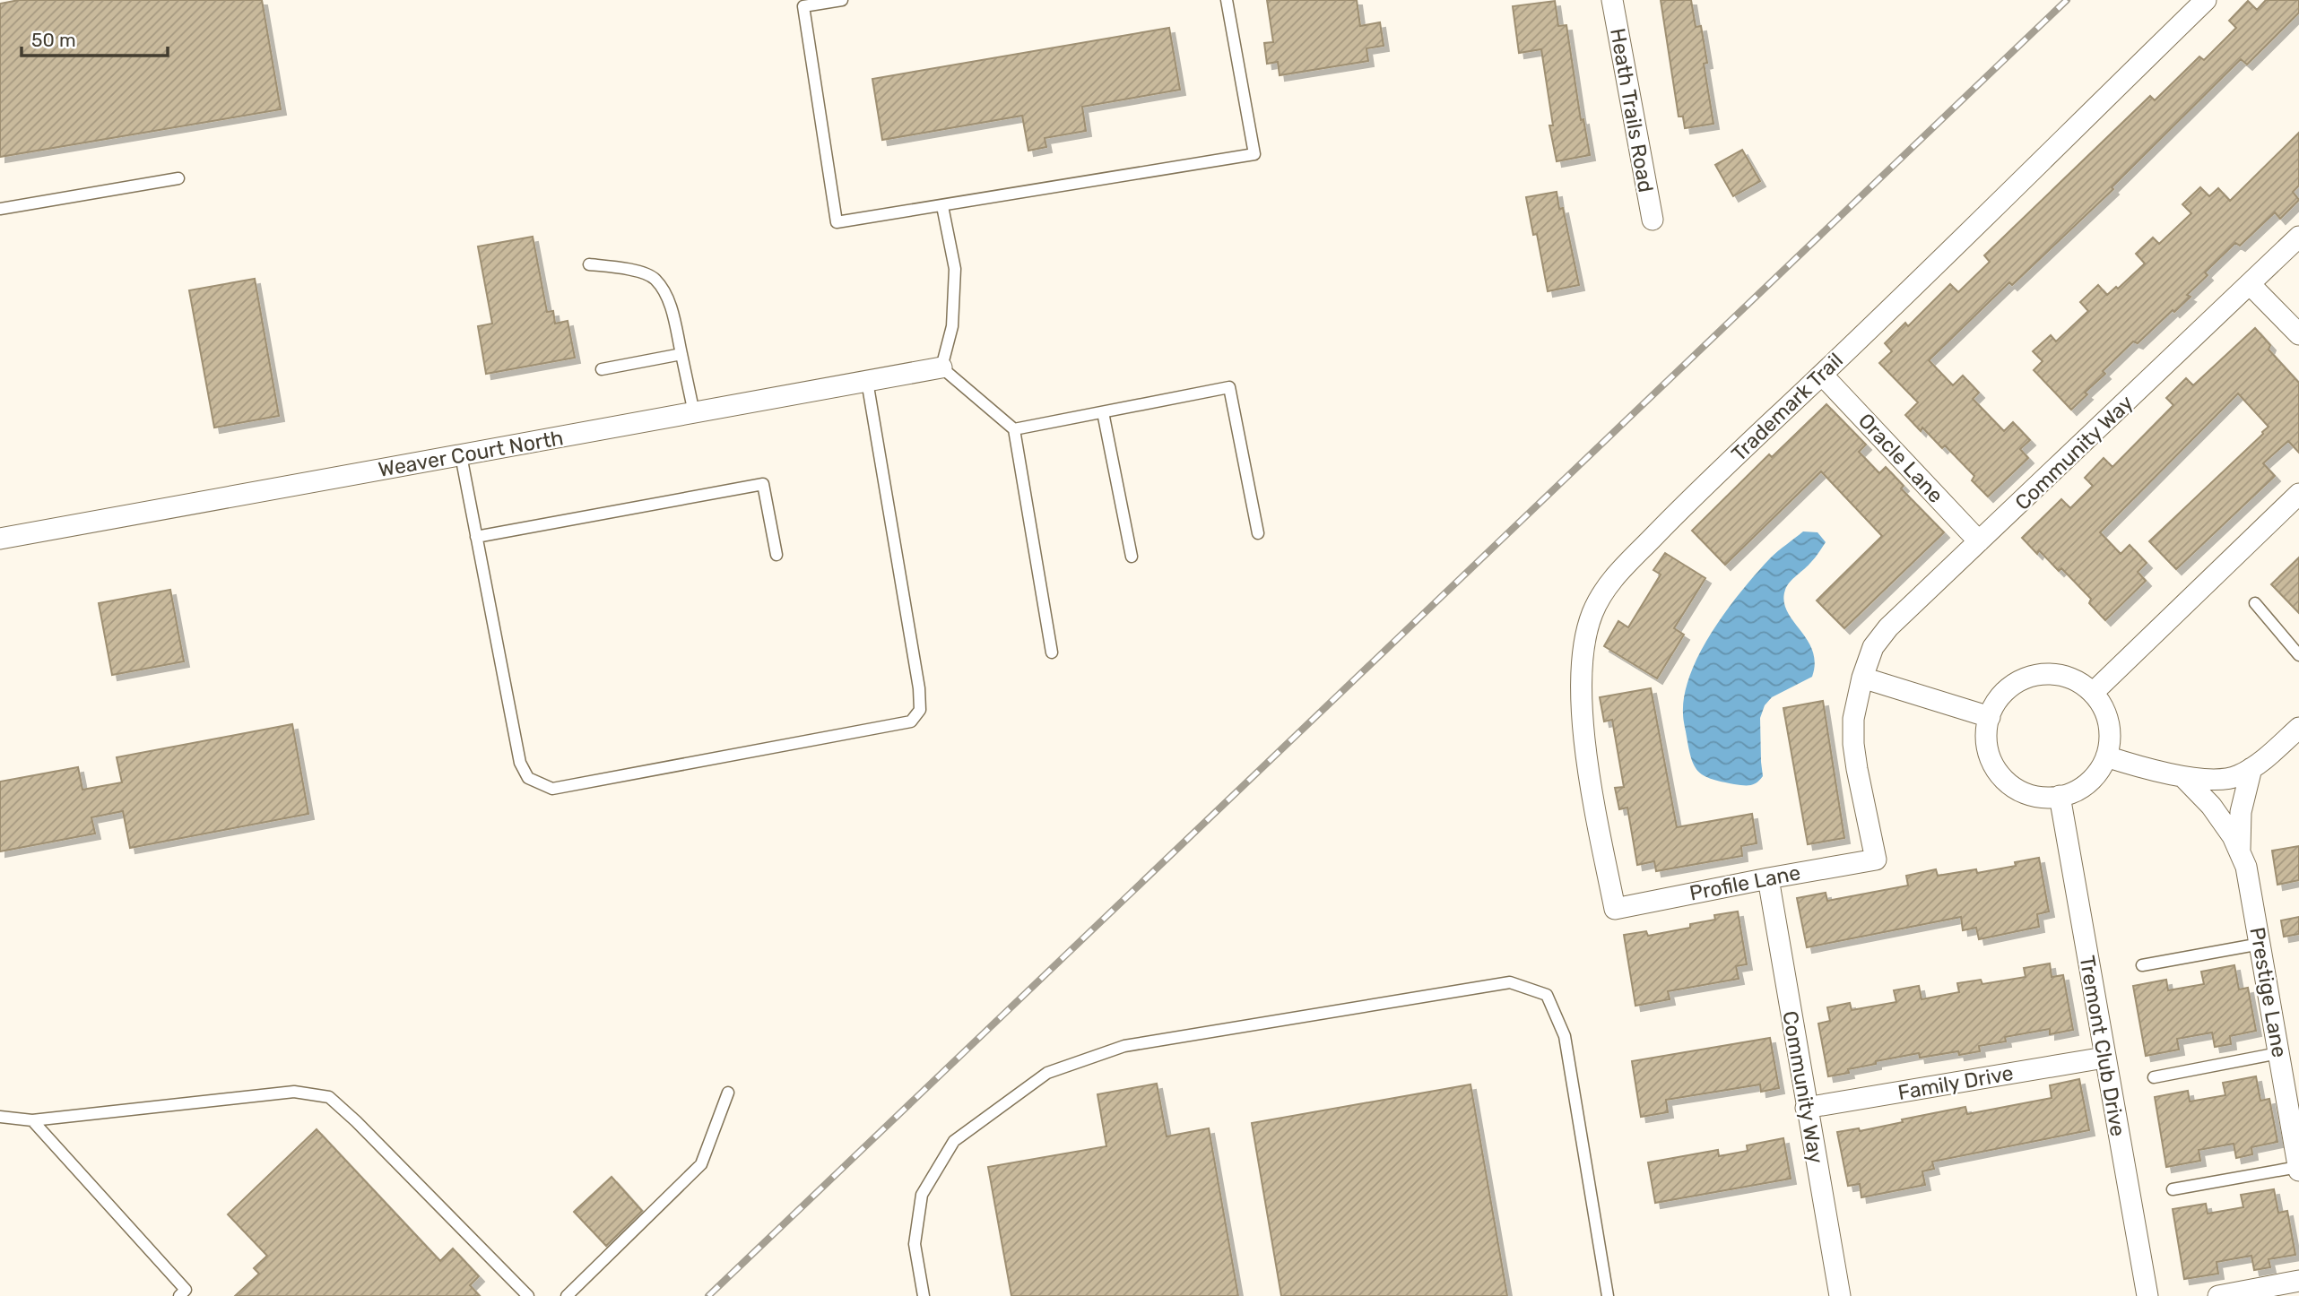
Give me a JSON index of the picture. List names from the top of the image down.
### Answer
{
  "streets": {
    "street": [
      "Heath Trails Road",
      "Trademark Trail",
      "Community Way",
      "Weaver Court North",
      "Oracle Lane",
      "Profile Lane",
      "Prestige Lane",
      "Tremont Club Drive",
      "Family Drive"
    ]
  },
  "crossings": [
    ["Trademark Trail", "Oracle Lane"],
    ["Trademark Trail", "Profile Lane"],
    ["Community Way", "Oracle Lane"],
    ["Community Way", "Profile Lane"],
    ["Community Way", "Family Drive"],
    ["Tremont Club Drive", "Family Drive"]
  ],
  "scale_bar": "50 m"
}
